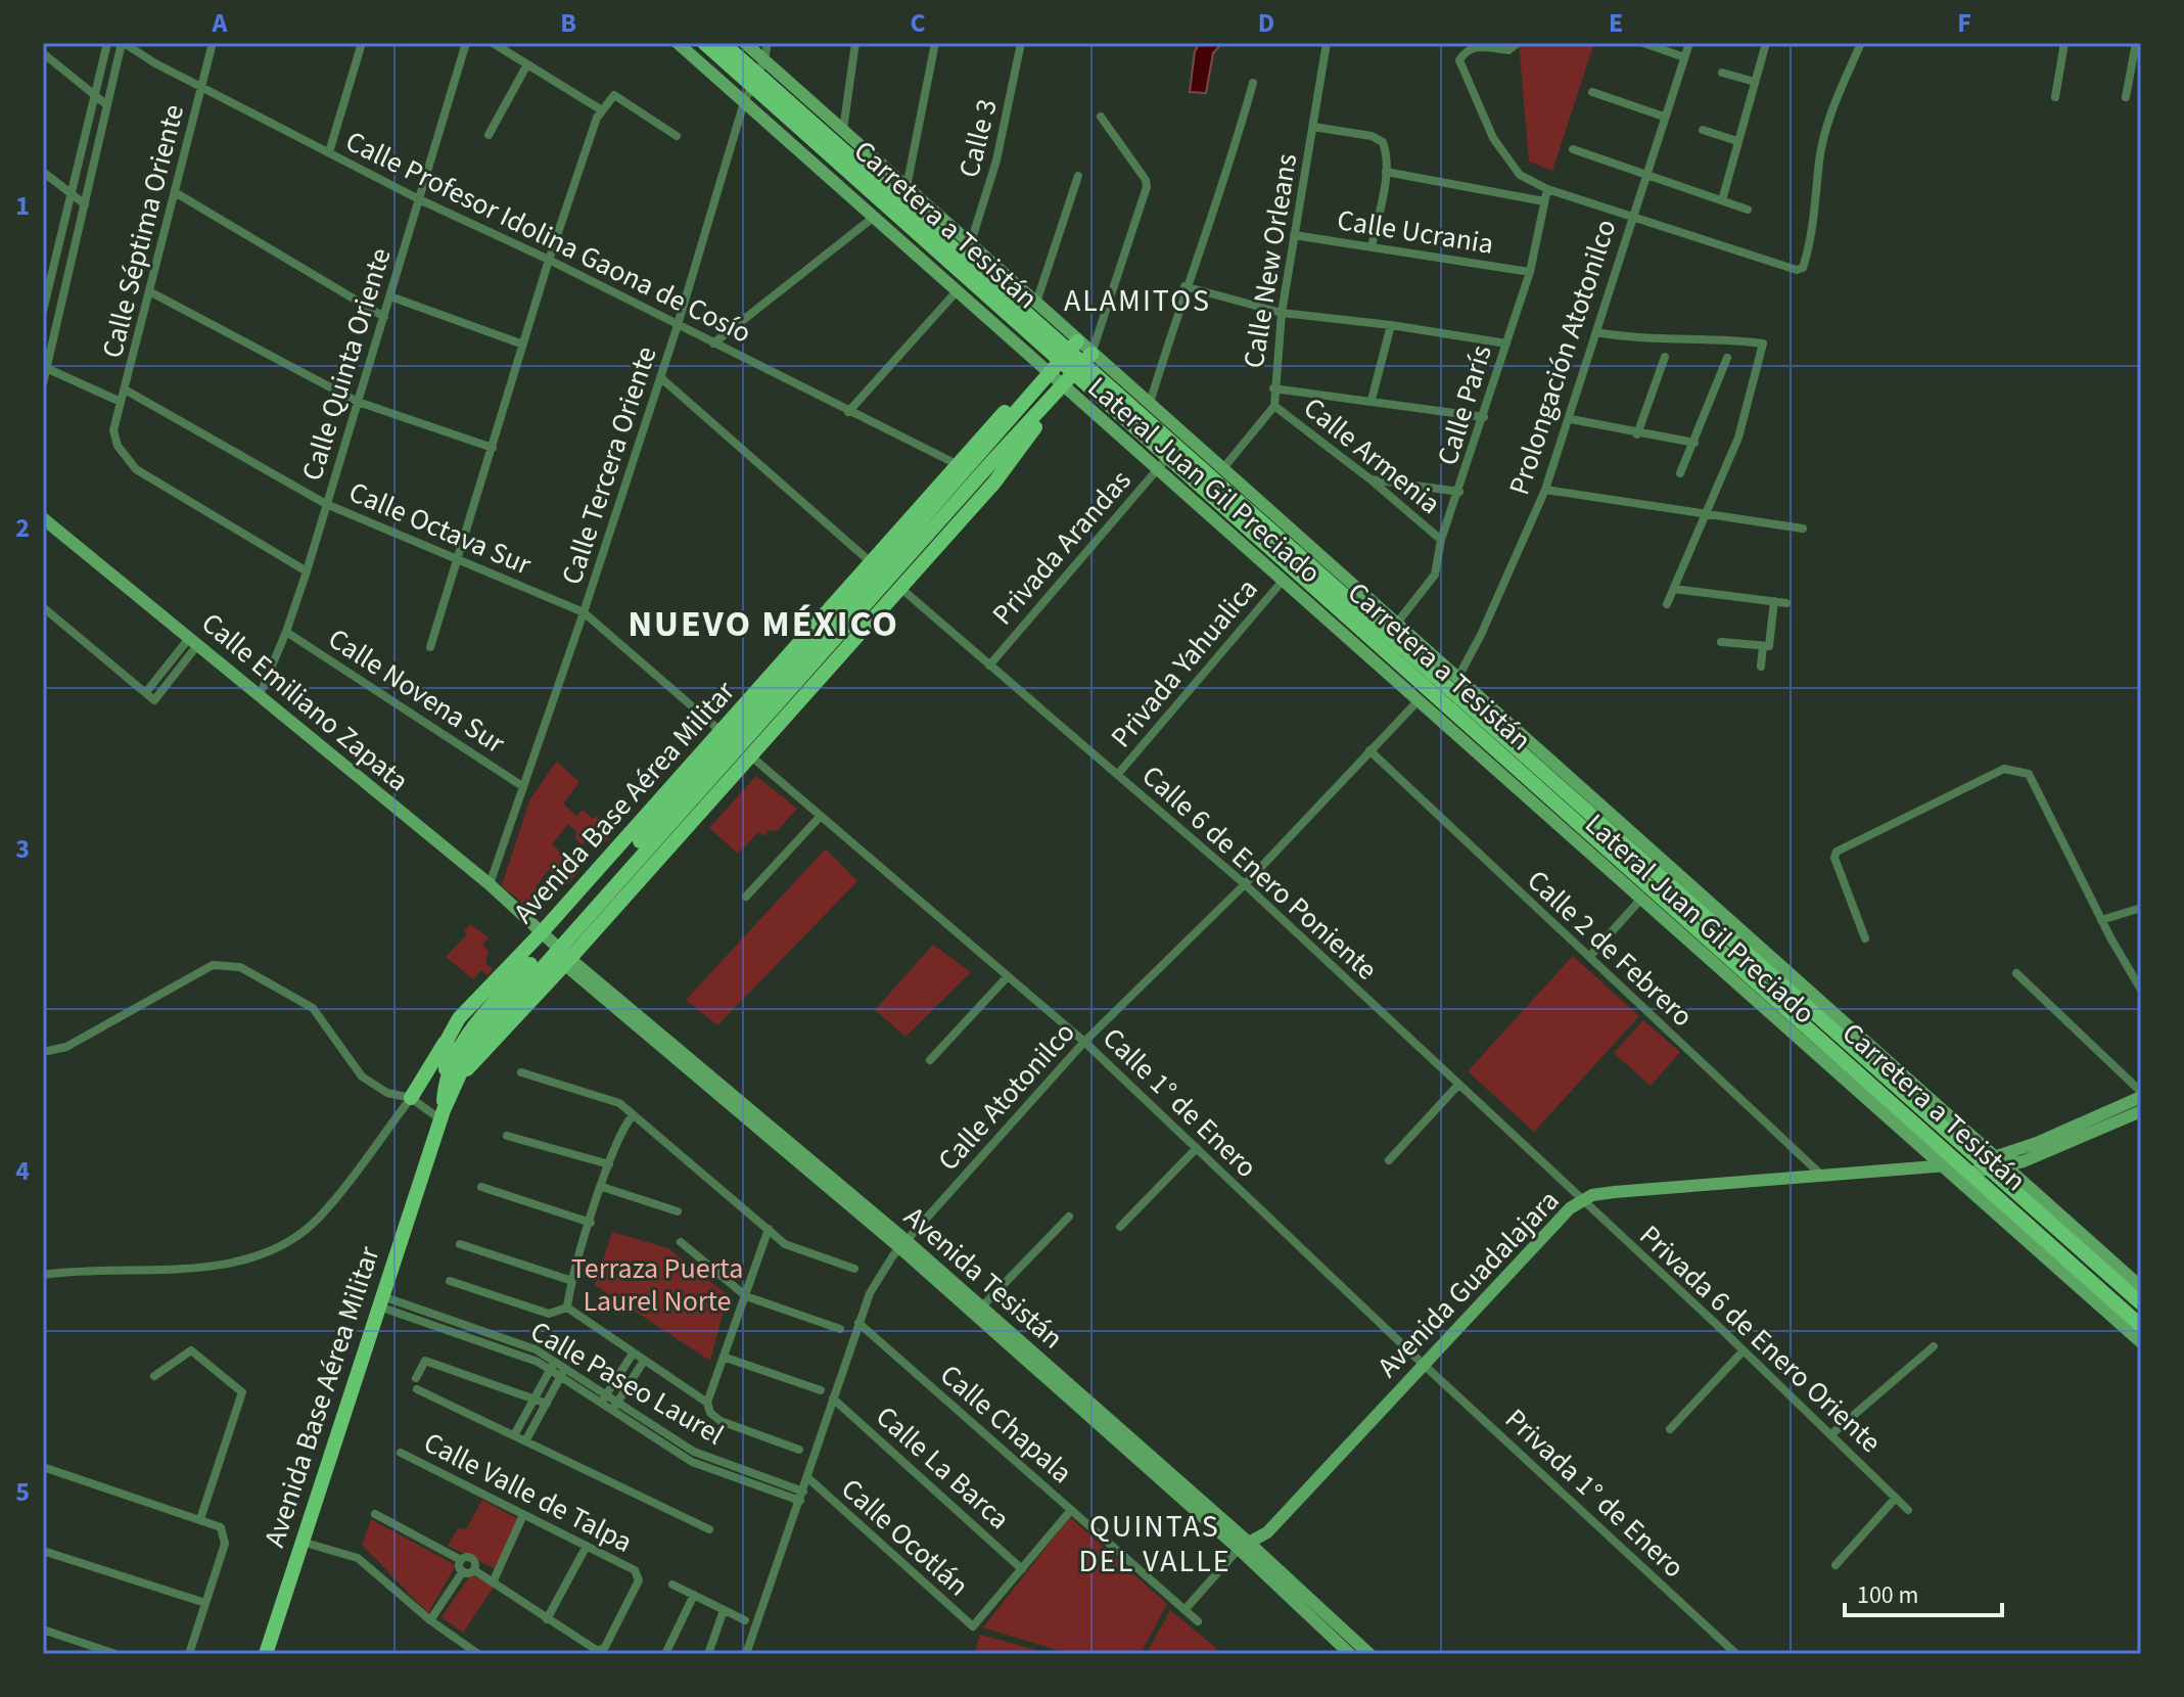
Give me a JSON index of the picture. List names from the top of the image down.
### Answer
{
  "streets": {
    "main road": [
      "Carretera a Tesistán",
      "Lateral Juan Gil Preciado",
      "Calle Emiliano Zapata",
      "Avenida Base Aérea Militar",
      "Avenida Tesistán",
      "Avenida Guadalajara"
    ],
    "street": [
      "Calle 3",
      "Calle Séptima Oriente",
      "Calle Ucrania",
      "Calle Profesor Idolina Gaona de Cosío",
      "Calle New Orleans",
      "Prolongación Atotonilco",
      "Calle Quinta Oriente",
      "Calle París",
      "Calle Armenia",
      "Calle Tercera Oriente",
      "Calle Octava Sur",
      "Privada Arandas",
      "Privada Yahualica",
      "Calle Novena Sur",
      "Calle 6 de Enero Poniente",
      "Calle 2 de Febrero",
      "Calle Atotonilco",
      "Calle 1° de Enero",
      "Privada 6 de Enero Oriente",
      "Calle Paseo Laurel",
      "Calle Chapala",
      "Calle La Barca",
      "Calle Valle de Talpa",
      "Privada 1° de Enero",
      "Calle Ocotlán"
    ]
  },
  "crossings": [
    ["Calle 3", "Lateral Juan Gil Preciado"],
    ["Carretera a Tesistán", "Calle Tercera Oriente"],
    ["Carretera a Tesistán", "Lateral Juan Gil Preciado"],
    ["Carretera a Tesistán", "Privada Arandas"],
    ["Carretera a Tesistán", "Avenida Base Aérea Militar"],
    ["Carretera a Tesistán", "Avenida Guadalajara"],
    ["Calle Séptima Oriente", "Calle Profesor Idolina Gaona de Cosío"],
    ["Calle Séptima Oriente", "Calle Quinta Oriente"],
    ["Calle Séptima Oriente", "Calle Octava Sur"],
    ["Calle Ucrania", "Calle New Orleans"],
    ["Calle Ucrania", "Calle París"],
    ["Calle Profesor Idolina Gaona de Cosío", "Calle Quinta Oriente"],
    ["Calle Profesor Idolina Gaona de Cosío", "Calle Tercera Oriente"],
    ["Calle Profesor Idolina Gaona de Cosío", "Avenida Base Aérea Militar"],
    ["Calle New Orleans", "Calle Armenia"],
    ["Calle New Orleans", "Lateral Juan Gil Preciado"],
    ["Prolongación Atotonilco", "Lateral Juan Gil Preciado"],
    ["Calle Quinta Oriente", "Calle Octava Sur"],
    ["Calle Quinta Oriente", "Calle Novena Sur"],
    ["Calle Quinta Oriente", "Calle Emiliano Zapata"],
    ["Calle París", "Calle Armenia"],
    ["Calle París", "Lateral Juan Gil Preciado"],
    ["Calle Tercera Oriente", "Lateral Juan Gil Preciado"],
    ["Calle Tercera Oriente", "Calle Octava Sur"],
    ["Calle Tercera Oriente", "Calle Novena Sur"],
    ["Calle Tercera Oriente", "Calle Emiliano Zapata"],
    ["Lateral Juan Gil Preciado", "Privada Arandas"],
    ["Lateral Juan Gil Preciado", "Privada Yahualica"],
    ["Lateral Juan Gil Preciado", "Avenida Base Aérea Militar"],
    ["Lateral Juan Gil Preciado", "Calle Atotonilco"],
    ["Lateral Juan Gil Preciado", "Avenida Guadalajara"],
    ["Calle Octava Sur", "Avenida Base Aérea Militar"],
    ["Privada Arandas", "Calle 6 de Enero Poniente"],
    ["Privada Yahualica", "Calle 6 de Enero Poniente"],
    ["Calle Emiliano Zapata", "Avenida Base Aérea Militar"],
    ["Calle Emiliano Zapata", "Avenida Tesistán"],
    ["Avenida Base Aérea Militar", "Calle 6 de Enero Poniente"],
    ["Avenida Base Aérea Militar", "Calle 1° de Enero"],
    ["Avenida Base Aérea Militar", "Avenida Tesistán"],
    ["Avenida Base Aérea Militar", "Calle Paseo Laurel"],
    ["Calle 6 de Enero Poniente", "Calle Atotonilco"],
    ["Calle 6 de Enero Poniente", "Avenida Guadalajara"],
    ["Calle 6 de Enero Poniente", "Privada 6 de Enero Oriente"],
    ["Calle 2 de Febrero", "Calle Atotonilco"],
    ["Calle 2 de Febrero", "Avenida Guadalajara"],
    ["Calle Atotonilco", "Calle 1° de Enero"],
    ["Calle Atotonilco", "Avenida Tesistán"],
    ["Calle Atotonilco", "Calle Paseo Laurel"],
    ["Calle Atotonilco", "Calle Chapala"],
    ["Calle Atotonilco", "Calle La Barca"],
    ["Calle Atotonilco", "Calle Ocotlán"],
    ["Calle 1° de Enero", "Avenida Guadalajara"],
    ["Calle 1° de Enero", "Privada 1° de Enero"],
    ["Avenida Tesistán", "Avenida Guadalajara"],
    ["Avenida Guadalajara", "Privada 6 de Enero Oriente"],
    ["Avenida Guadalajara", "Calle Chapala"],
    ["Avenida Guadalajara", "Privada 1° de Enero"],
    ["Calle La Barca", "Calle Ocotlán"]
  ],
  "districts": ["ALAMITOS", "NUEVO MÉXICO", "QUINTAS DEL VALLE"],
  "parks": ["Terraza Puerta Laurel Norte"],
  "scale_bar": "100 m",
  "grid": {
    "columns": [
      "A",
      "B",
      "C",
      "D",
      "E",
      "F"
    ],
    "rows": [
      "1",
      "2",
      "3",
      "4",
      "5"
    ]
  }
}
